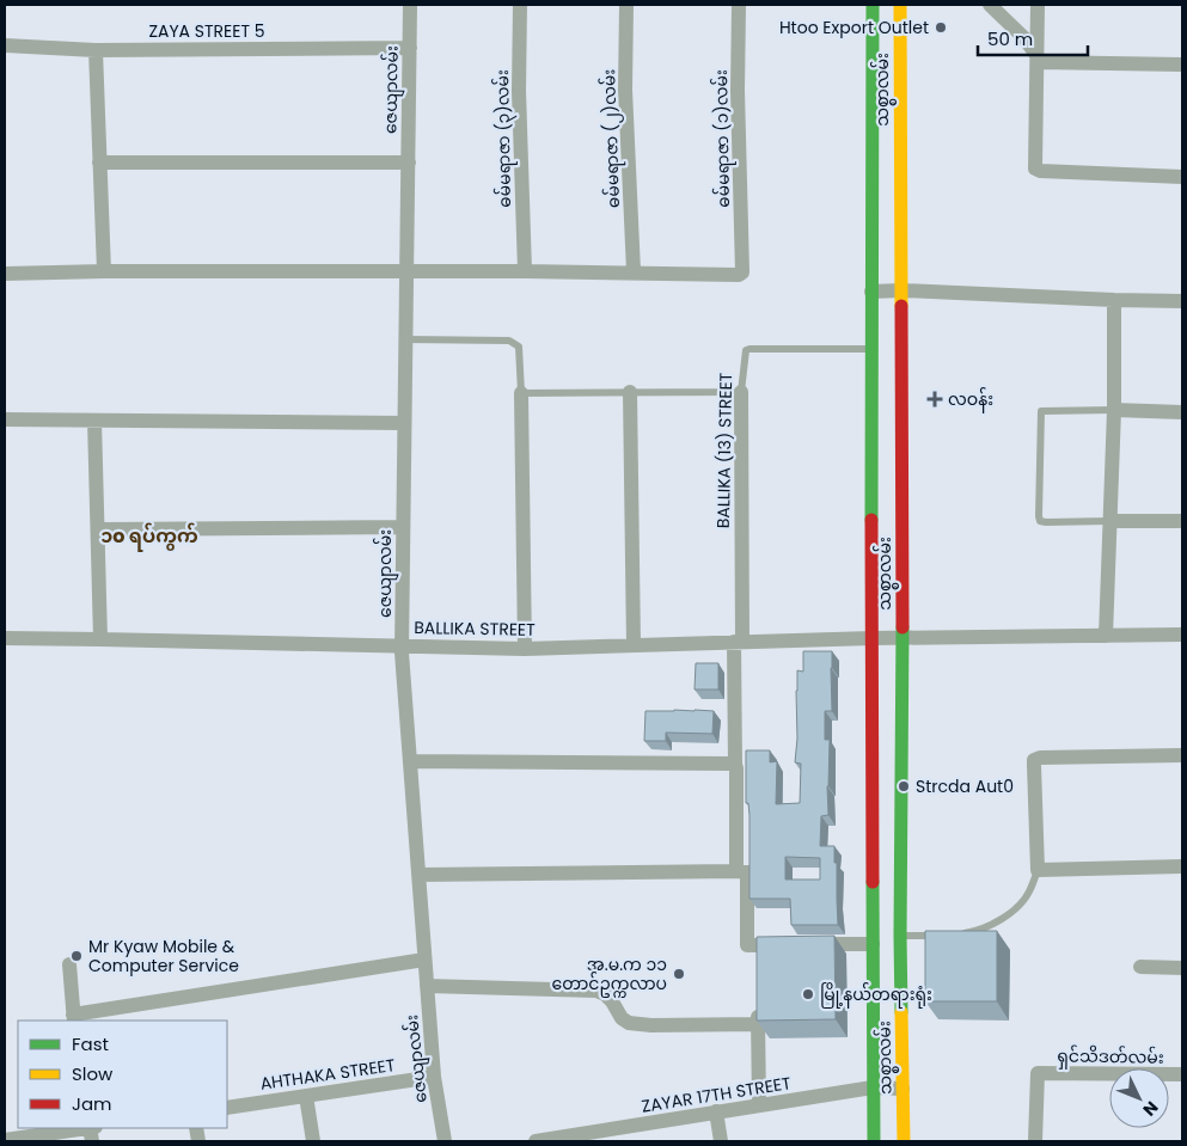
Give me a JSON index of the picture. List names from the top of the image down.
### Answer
{
  "streets": {
    "main road": ["သစ္စာလမ်း"],
    "street": [
      "ZAYA STREET 5",
      "ဇေယျာလမ်း",
      "ဓမ်မရာဇာ (၃)လမ်း",
      "ဓမ်မရာဇာ (၂)လမ်း",
      "ဓမ်မရာဇာ (၁)လမ်း",
      "BALLIKA (13) STREET",
      "BALLIKA STREET",
      "ရှင်သိဒတ်လမ်း",
      "AHTHAKA STREET",
      "ZAYAR 17TH STREET"
    ]
  },
  "crossings": [
    ["ZAYA STREET 5", "ဇေယျာလမ်း"],
    ["ဇေယျာလမ်း", "BALLIKA STREET"],
    ["ဇေယျာလမ်း", "AHTHAKA STREET"],
    ["သစ္စာလမ်း", "BALLIKA (13) STREET"],
    ["သစ္စာလမ်း", "BALLIKA STREET"],
    ["သစ္စာလမ်း", "ZAYAR 17TH STREET"],
    ["ဓမ်မရာဇာ (၂)လမ်း", "ဓမ်မရာဇာ (၁)လမ်း"],
    ["BALLIKA (13) STREET", "BALLIKA STREET"]
  ],
  "districts": ["၁o ရပ်ကွက်"],
  "places": {
    "other": [
      "Htoo Export Outlet",
      "Strcda Aut0",
      "Mr Kyaw Mobile & Computer Service",
      "အ.မ.က ၁၁ တောင်ဥက္ကလာပ",
      "မြို့နယ်တရားရုံး"
    ],
    "health": ["လဝန်း"]
  },
  "legend": ["Fast", "Slow", "Jam"],
  "scale_bar": "50 m",
  "north": "bottom right"
}
